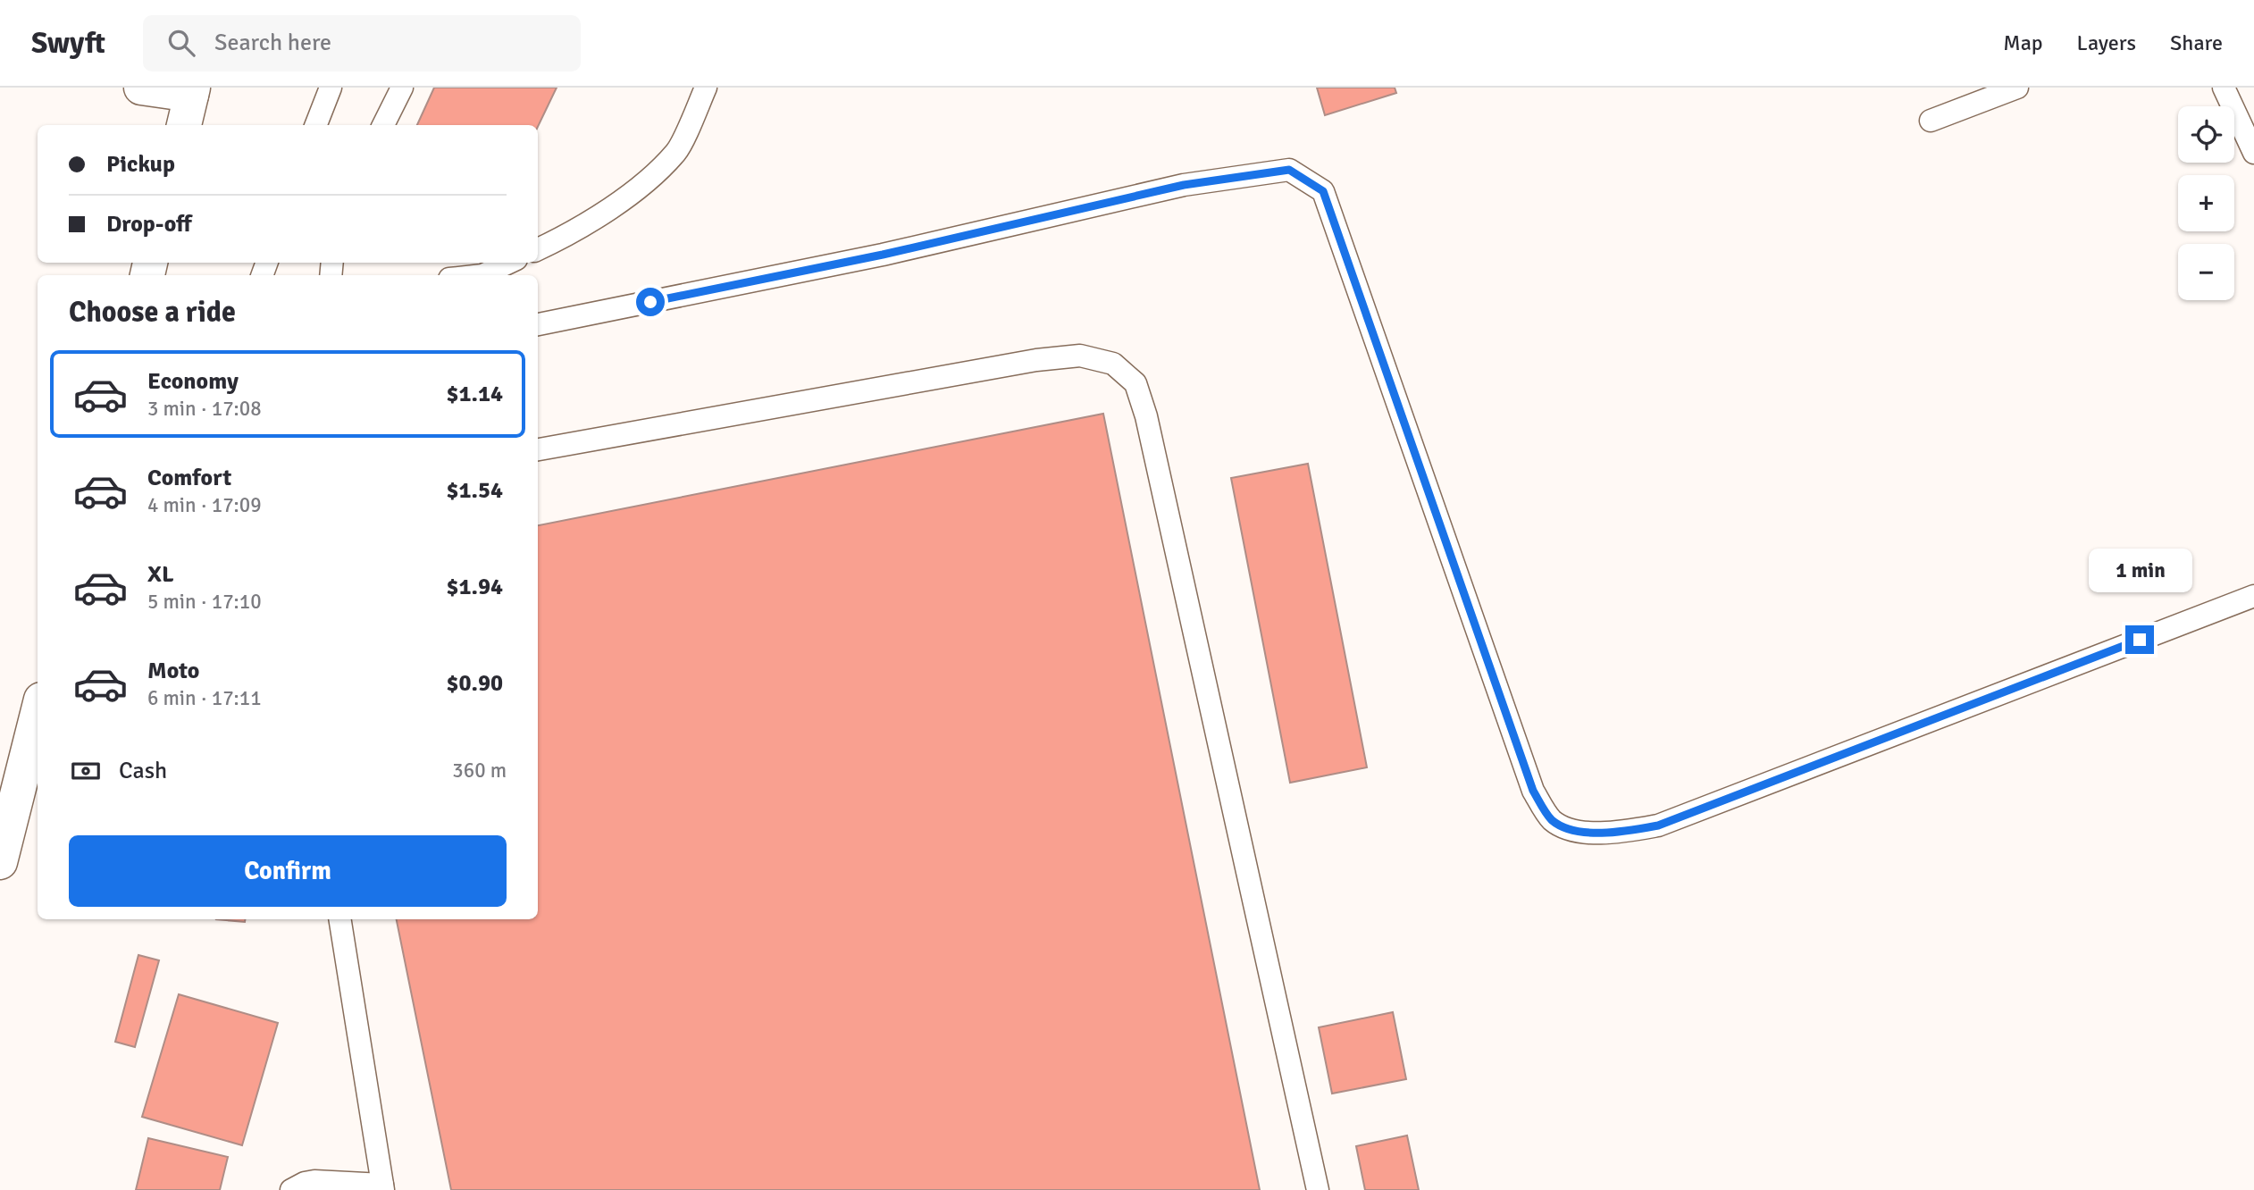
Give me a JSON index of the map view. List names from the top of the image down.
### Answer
{
  "page": {
    "header": "Swyft",
    "search": "Search here",
    "nav": ["Map", "Layers", "Share"],
    "map_buttons": ["+", "−"],
    "banner": ["Pickup", "Drop-off"],
    "heading": "Choose a ride",
    "list": [
      {
        "name": "Economy",
        "note": "3 min · 17:08",
        "value": "$1.14"
      },
      {
        "name": "Comfort",
        "note": "4 min · 17:09",
        "value": "$1.54"
      },
      {
        "name": "XL",
        "note": "5 min · 17:10",
        "value": "$1.94"
      },
      {
        "name": "Moto",
        "note": "6 min · 17:11",
        "value": "$0.90"
      }
    ],
    "bubble": "1 min",
    "pay": ["Cash", "360 m"],
    "buttons": "Confirm"
  }
}
